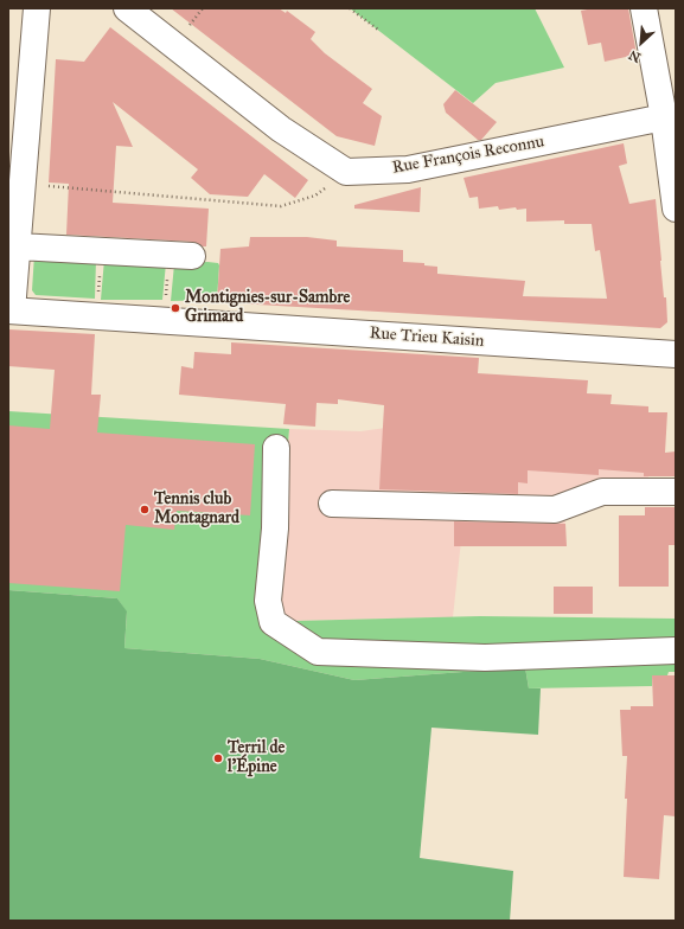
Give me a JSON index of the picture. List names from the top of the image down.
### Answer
{
  "streets": {
    "street": ["Rue François Reconnu", "Rue Trieu Kaisin"]
  },
  "places": ["Montignies-sur-Sambre Grimard", "Tennis club Montagnard", "Terril de l'Épine"],
  "north": "bottom left"
}
